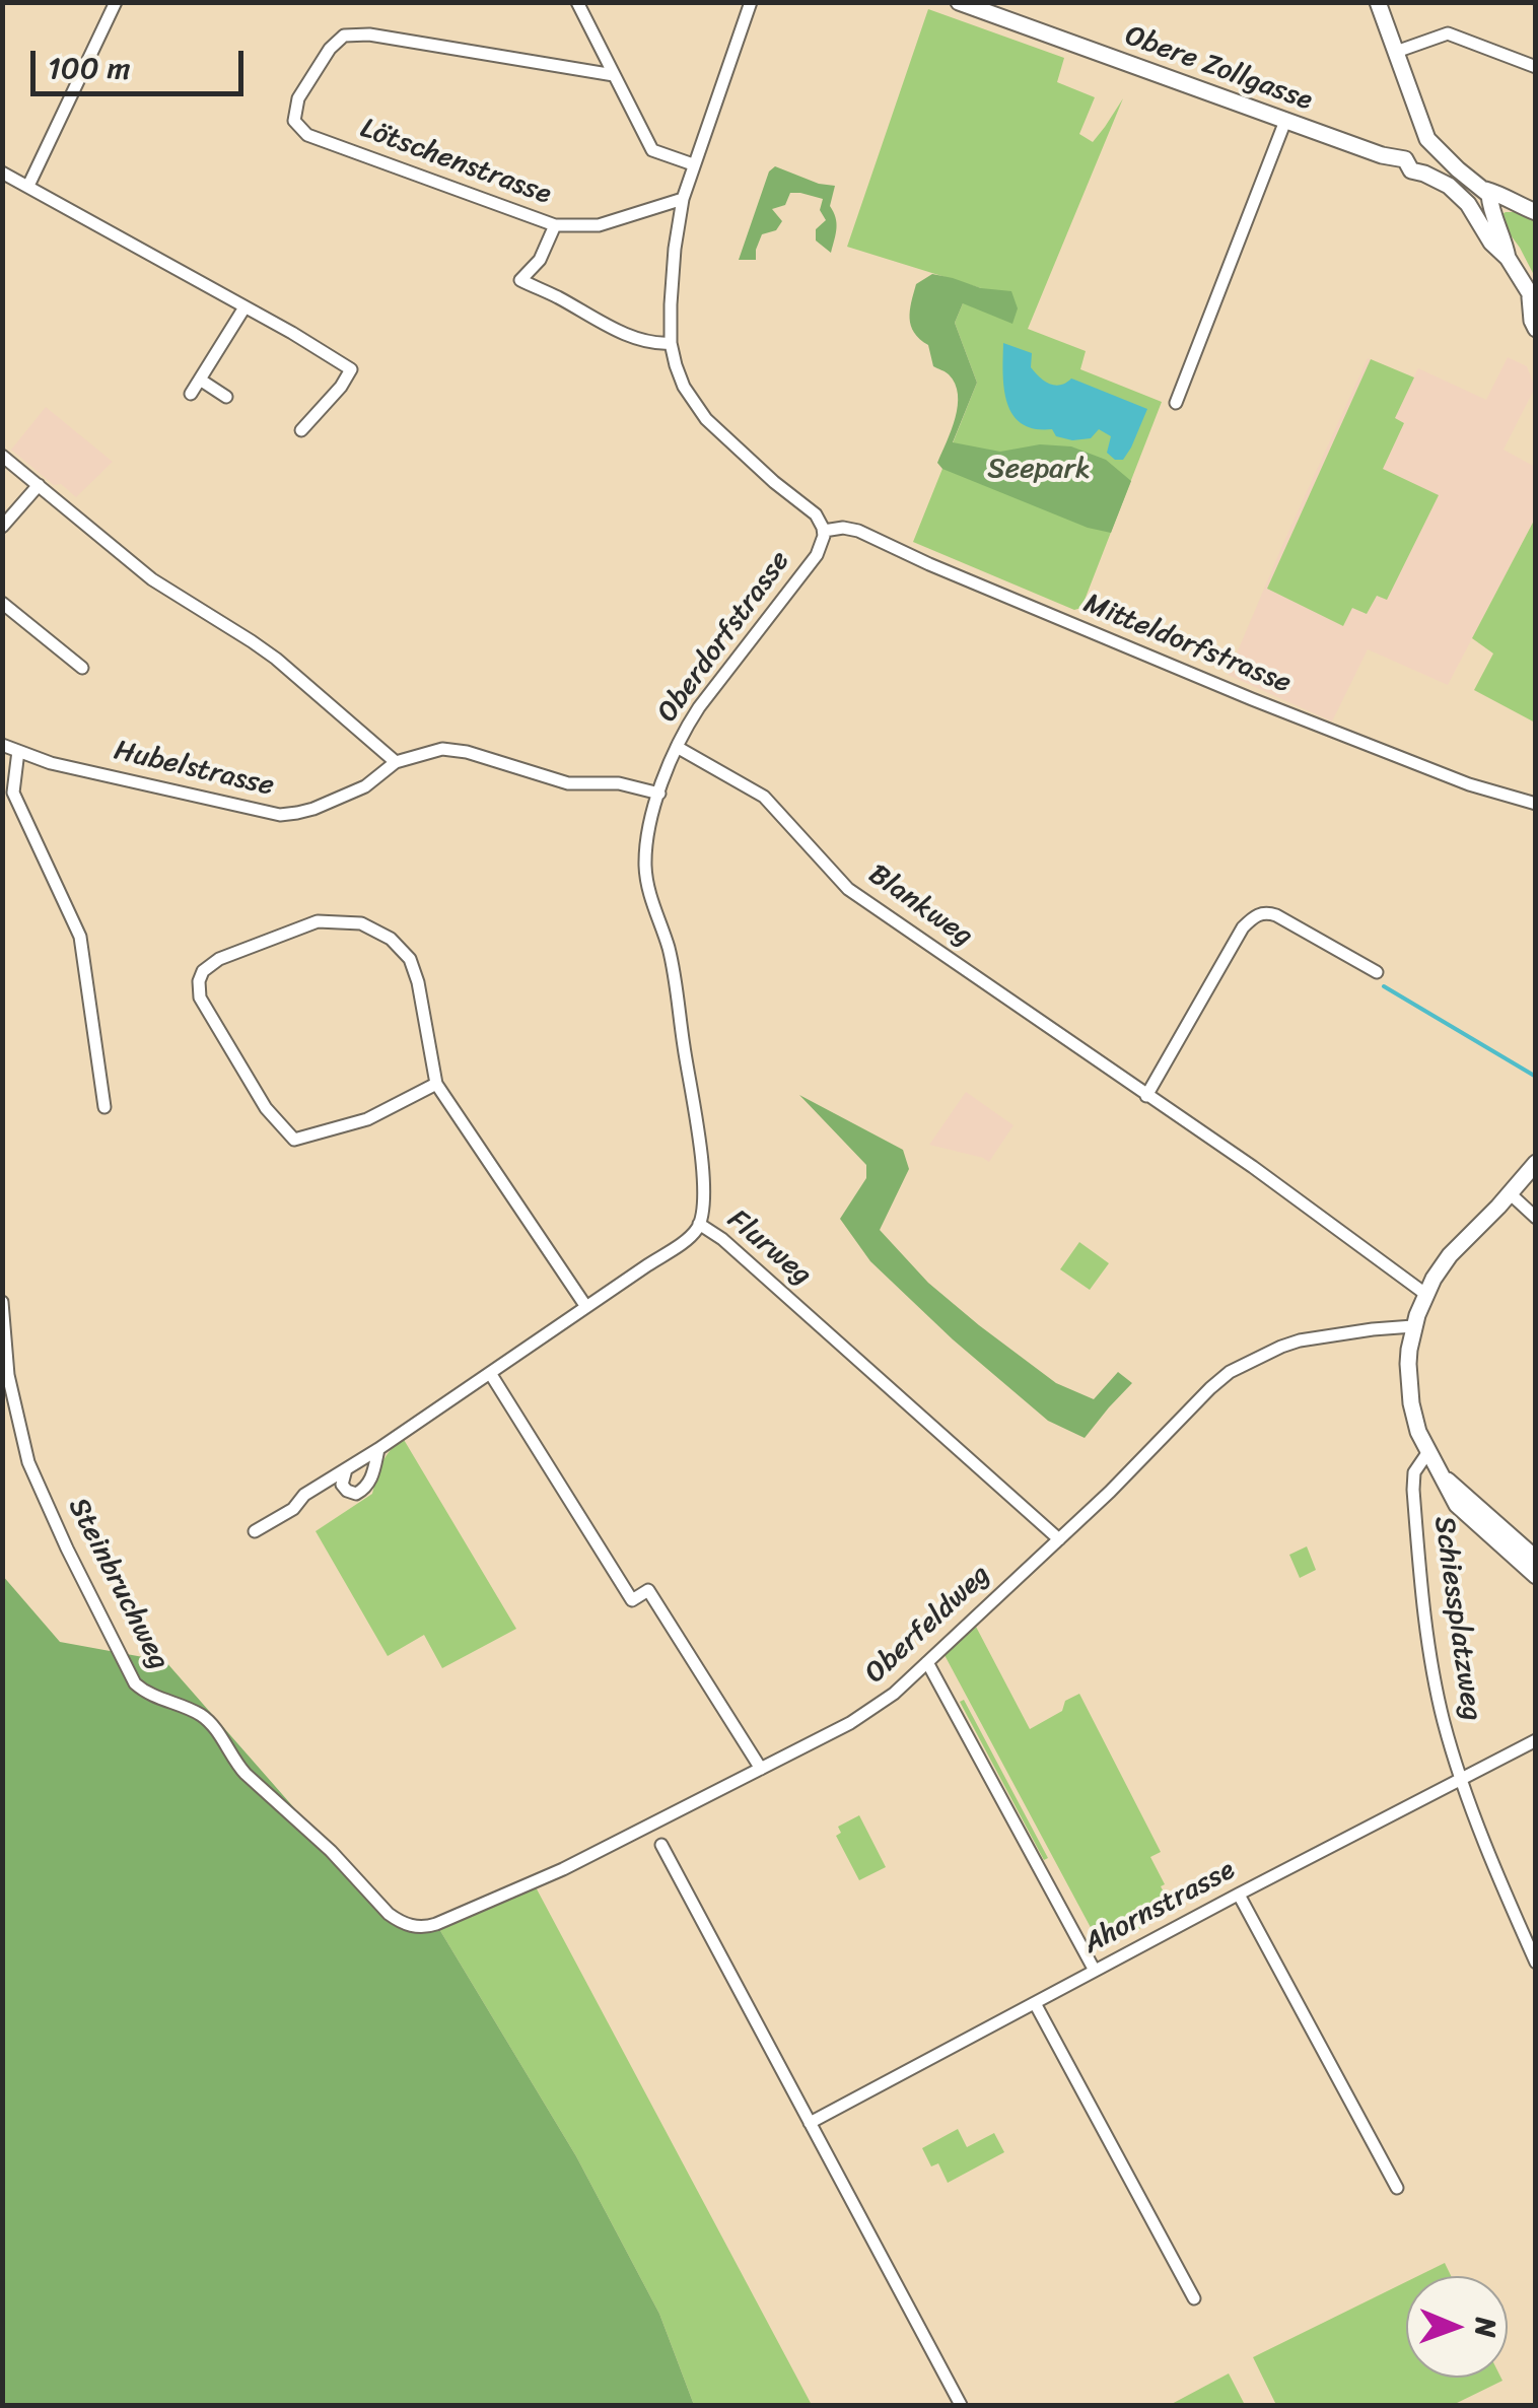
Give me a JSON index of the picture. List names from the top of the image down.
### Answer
{
  "streets": {
    "main road": ["Obere Zollgasse"],
    "street": [
      "Lötschenstrasse",
      "Oberdorfstrasse",
      "Mitteldorfstrasse",
      "Hubelstrasse",
      "Blankweg",
      "Flurweg",
      "Steinbruchweg",
      "Schiessplatzweg",
      "Oberfeldweg",
      "Ahornstrasse"
    ]
  },
  "crossings": [
    ["Oberdorfstrasse", "Mitteldorfstrasse"],
    ["Oberdorfstrasse", "Hubelstrasse"],
    ["Oberdorfstrasse", "Blankweg"],
    ["Oberdorfstrasse", "Flurweg"],
    ["Hubelstrasse", "Flurweg"],
    ["Flurweg", "Oberfeldweg"],
    ["Steinbruchweg", "Oberfeldweg"],
    ["Schiessplatzweg", "Ahornstrasse"]
  ],
  "parks": ["Seepark"],
  "scale_bar": "100 m",
  "north": "right"
}
